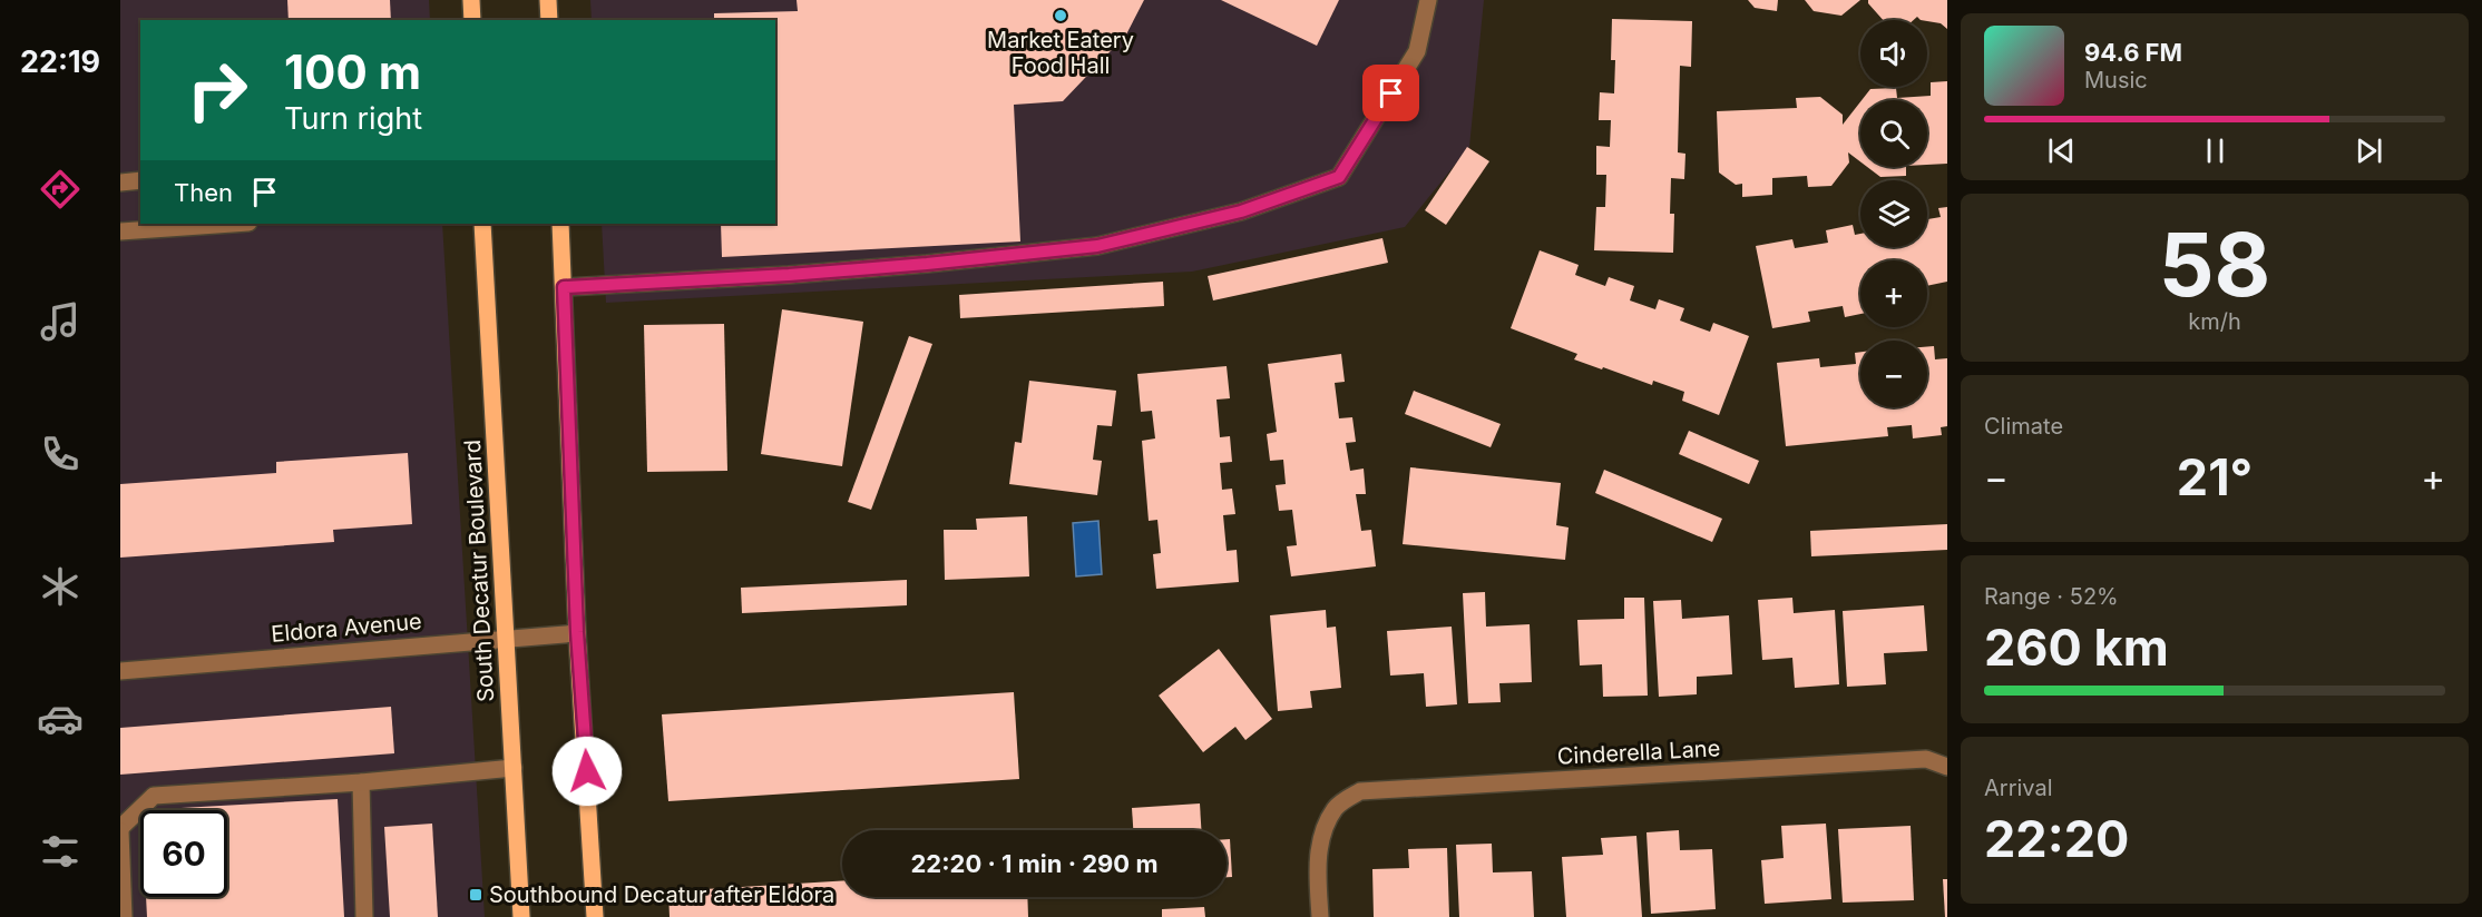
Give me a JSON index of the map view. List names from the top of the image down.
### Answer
{
  "streets": {
    "main road": ["South Decatur Boulevard"],
    "street": ["Eldora Avenue", "Cinderella Lane"]
  },
  "crossings": [
    ["South Decatur Boulevard", "Eldora Avenue"]
  ],
  "places": {
    "other": ["Market Eatery Food Hall"],
    "transit": ["Southbound Decatur after Eldora"]
  },
  "page": {
    "tabs": "22:19",
    "map_buttons": ["+", "−"],
    "turn": ["100 m", "Turn right"],
    "song": ["94.6 FM", "Music"],
    "then": "Then",
    "tile": [
      ["58", "km/h"],
      "Climate",
      ["Range · 52%", "260 km"],
      ["Arrival", "22:20"]
    ],
    "heat": ["−", "21°", "+"],
    "limit": "60",
    "trip": "22:20 · 1 min · 290 m"
  }
}
